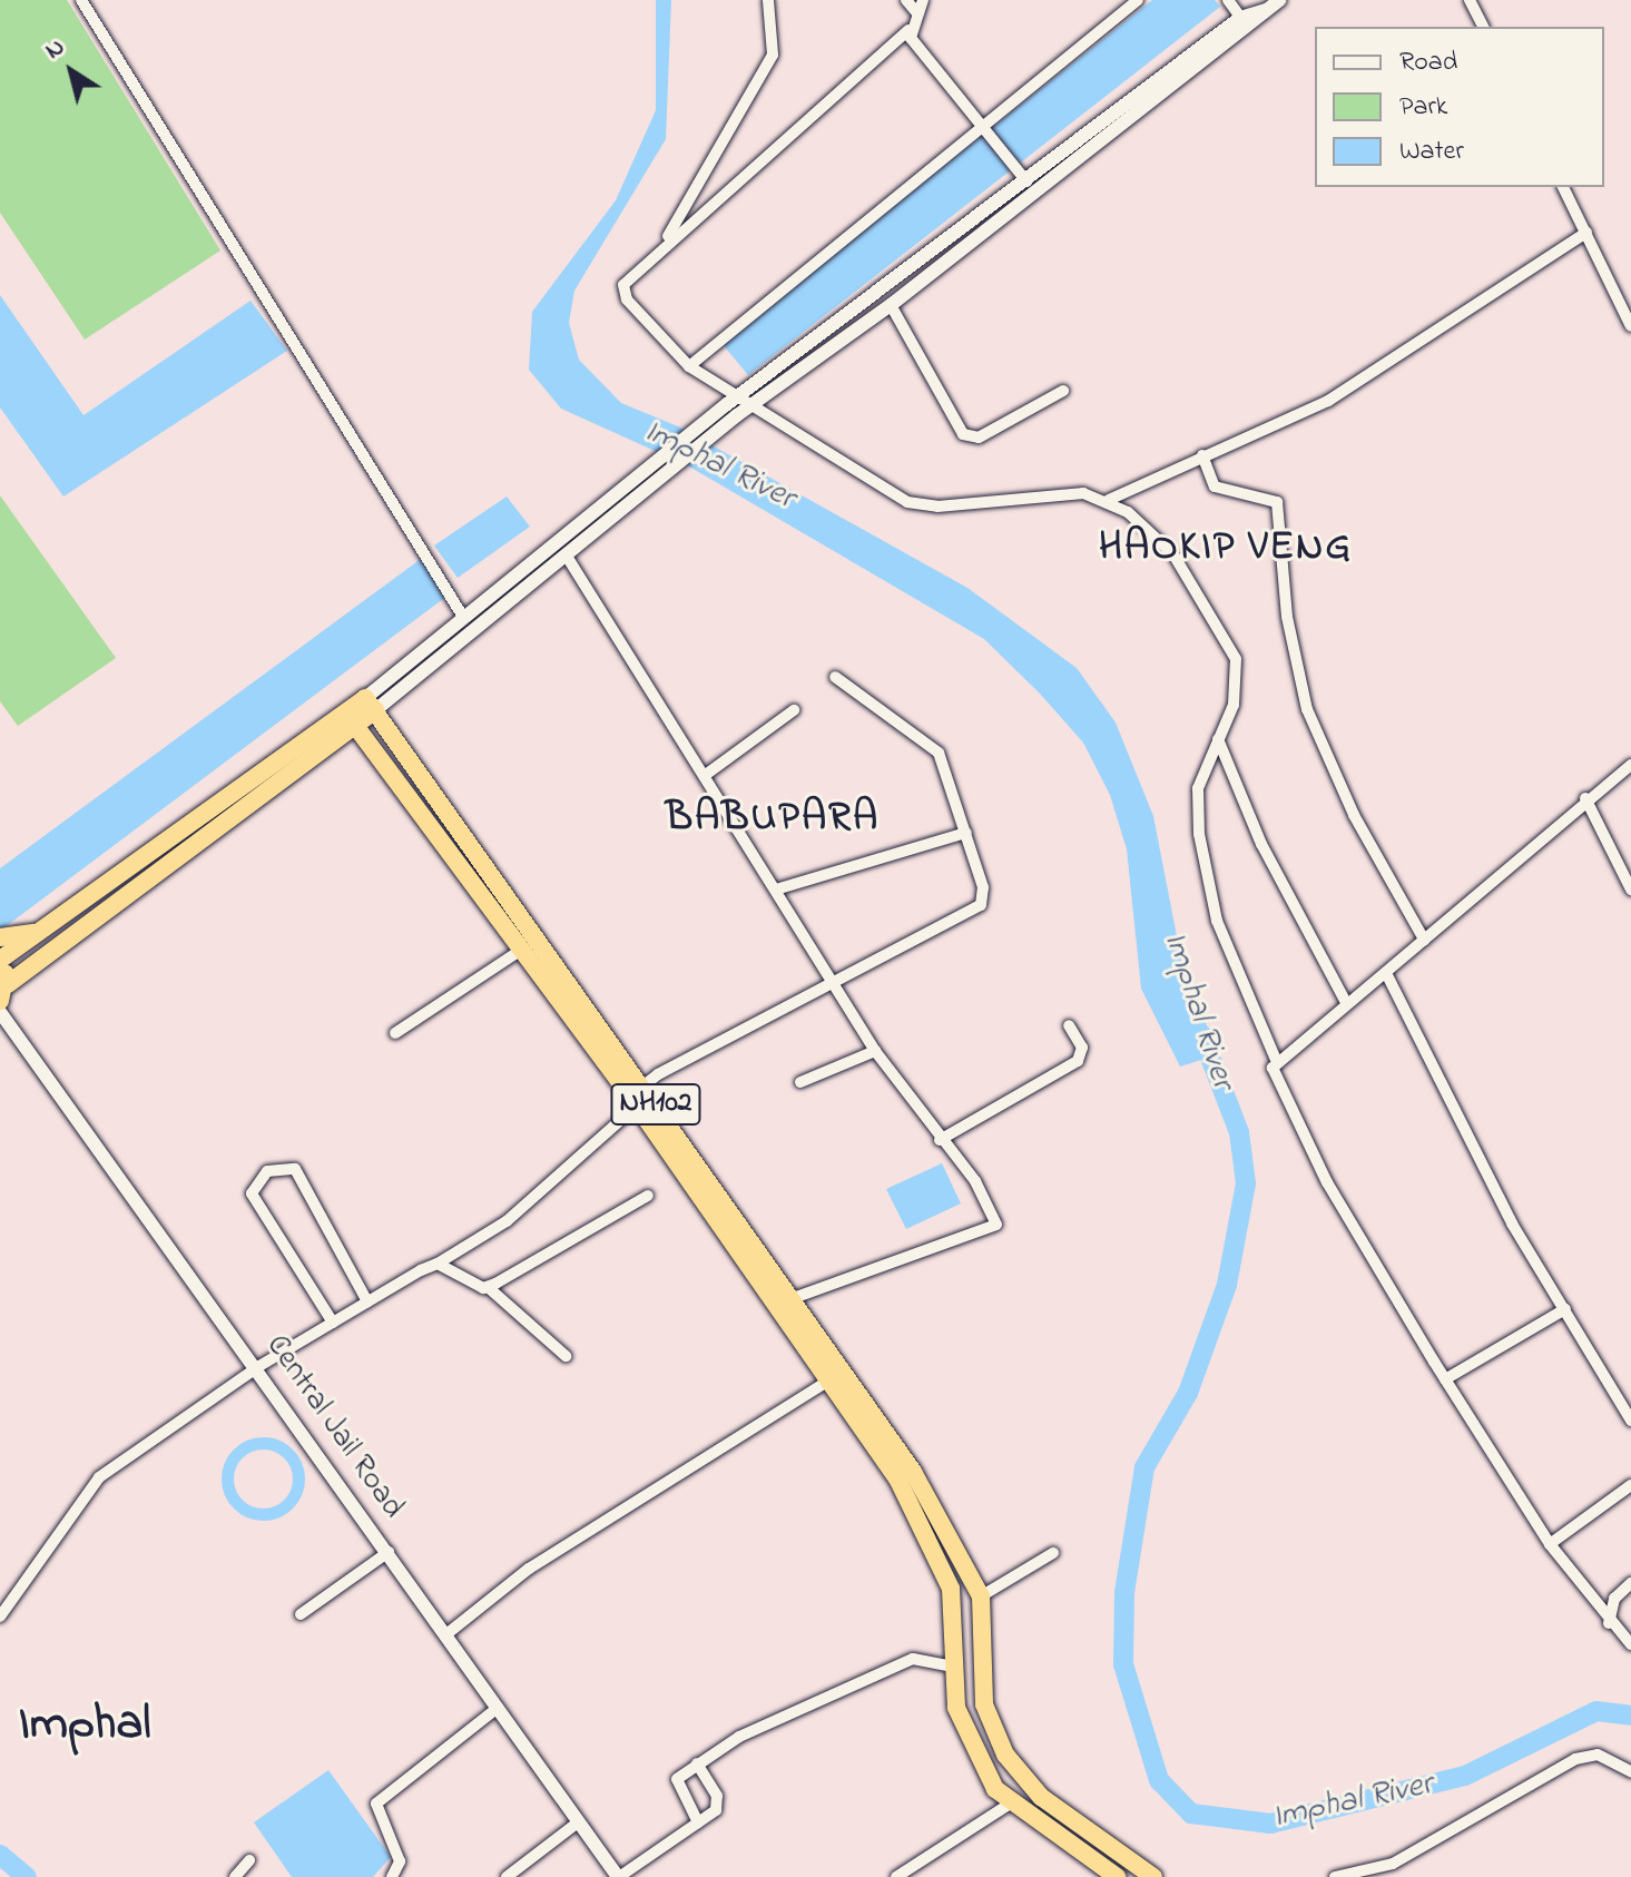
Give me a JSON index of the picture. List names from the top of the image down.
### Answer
{
  "streets": {
    "highway": ["NH102"],
    "street": ["Central Jail Road"]
  },
  "districts": ["HAOKIP VENG", "BABUPARA", "Imphal"],
  "water": ["Imphal River"],
  "legend": ["Road", "Park", "Water"],
  "north": "top left"
}
